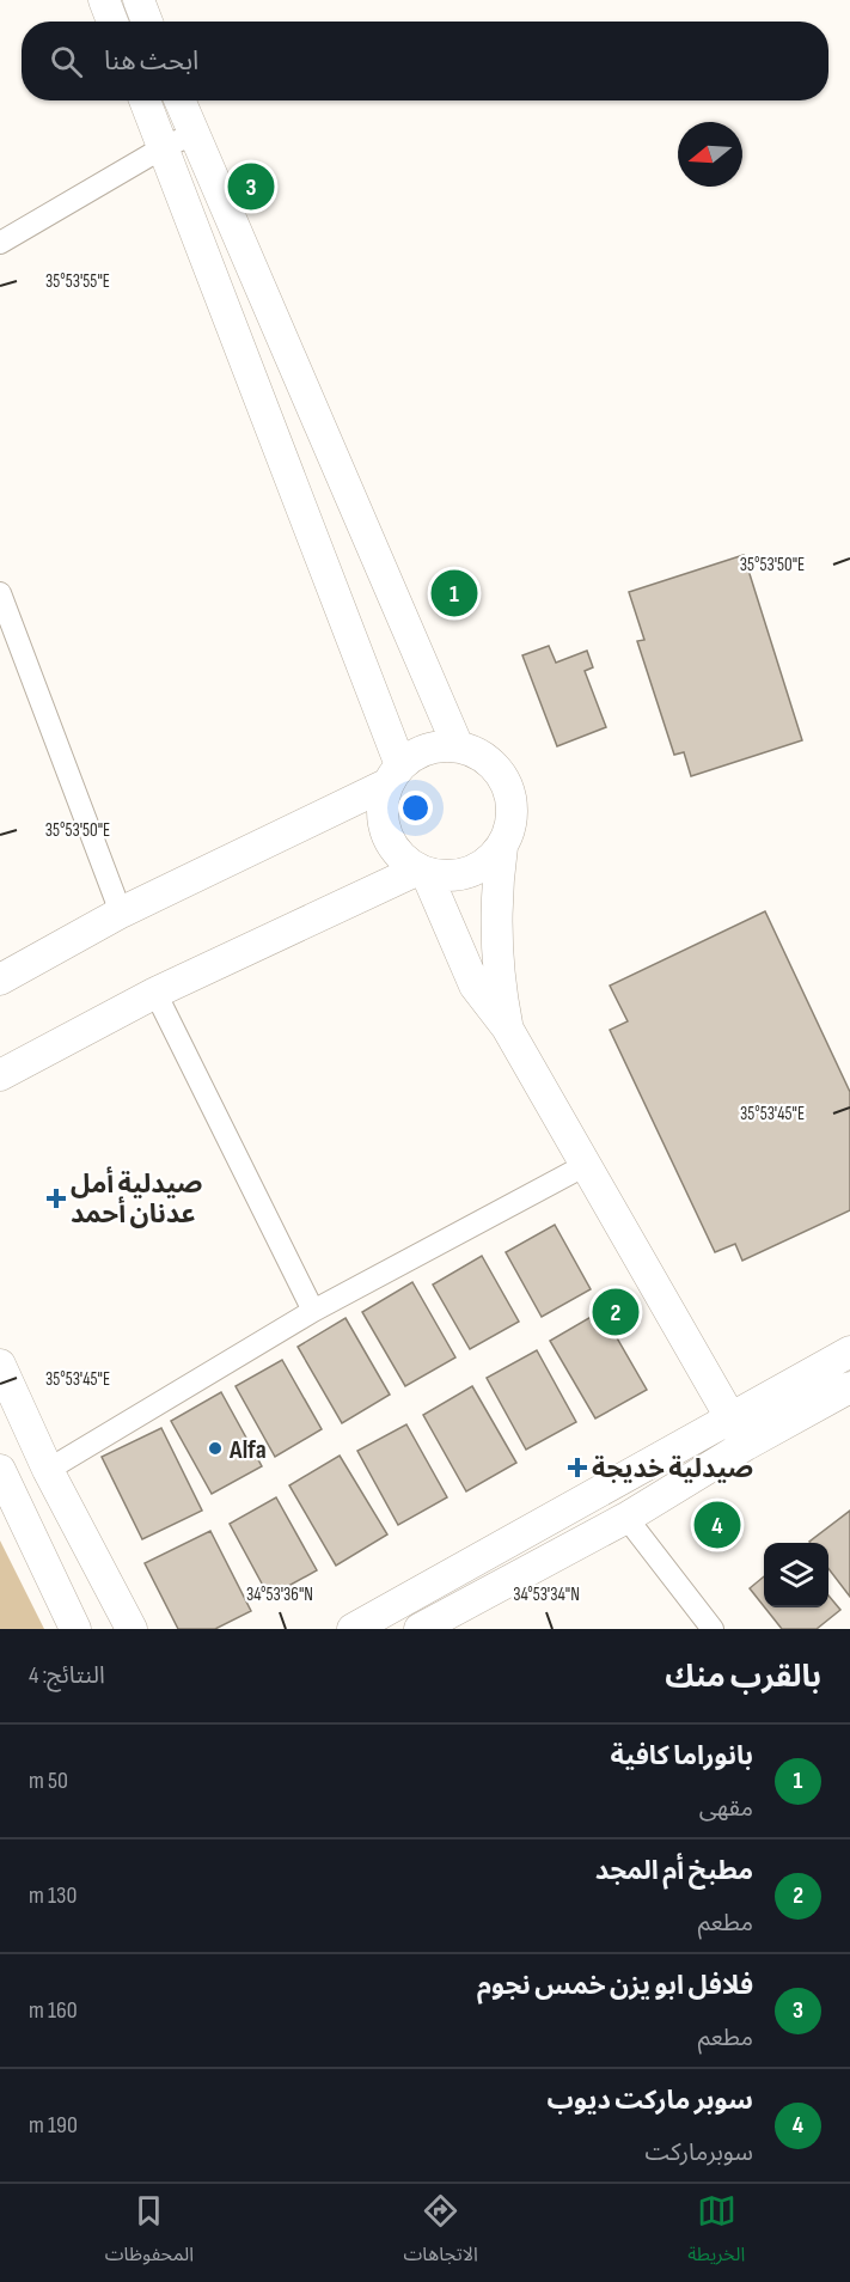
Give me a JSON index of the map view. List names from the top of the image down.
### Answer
{
  "places": {
    "health": ["صيدلية أمل عدنان أحمد", "صيدلية خديجة"],
    "other": ["Alfa"]
  },
  "north": "left",
  "page": {
    "search": "ابحث هنا",
    "pins": [
      "3",
      "1",
      "2",
      "4"
    ],
    "heading": ["بالقرب منك", "النتائج: 4"],
    "list": [
      {
        "mark": "1",
        "name": "بانوراما كافية",
        "note": "مقهى",
        "value": "50 m"
      },
      {
        "mark": "2",
        "name": "مطبخ أم المجد",
        "note": "مطعم",
        "value": "130 m"
      },
      {
        "mark": "3",
        "name": "فلافل ابو يزن خمس نجوم",
        "note": "مطعم",
        "value": "160 m"
      },
      {
        "mark": "4",
        "name": "سوبر ماركت ديوب",
        "note": "سوبرماركت",
        "value": "190 m"
      }
    ],
    "nav": ["الخريطة", "الاتجاهات", "المحفوظات"]
  },
  "coordinates": [
    "35°53'55\"E",
    "35°53'50\"E",
    "35°53'45\"E",
    "34°53'36\"N",
    "34°53'34\"N"
  ]
}
